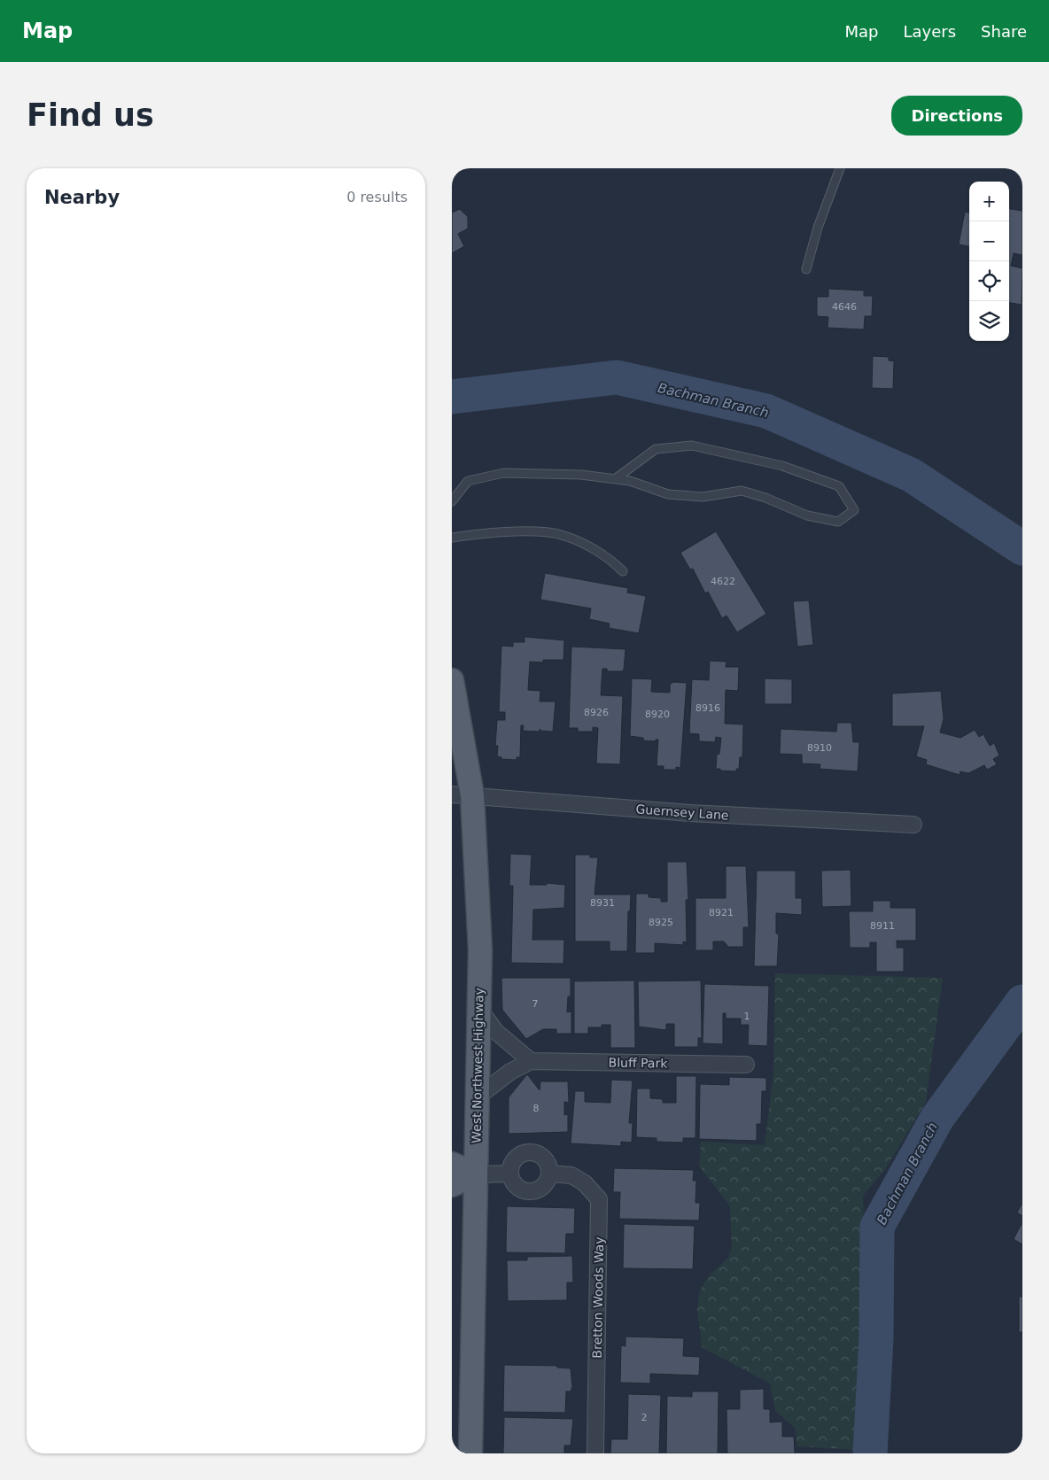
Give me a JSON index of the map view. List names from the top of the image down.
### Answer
{
  "streets": {
    "main road": ["West Northwest Highway"],
    "street": ["Guernsey Lane", "Bluff Park", "Bretton Woods Way"]
  },
  "crossings": [
    ["Guernsey Lane", "West Northwest Highway"],
    ["Bluff Park", "West Northwest Highway"]
  ],
  "water": ["Bachman Branch"],
  "house_numbers": [
    "4646",
    "4622",
    "8916",
    "8926",
    "8920",
    "8910",
    "8931",
    "8921",
    "8925",
    "8911",
    "7",
    "1",
    "8",
    "2"
  ],
  "page": {
    "header": "Map",
    "nav": ["Map", "Layers", "Share"],
    "buttons": "Directions",
    "title": "Find us",
    "heading": ["Nearby", "0 results"],
    "map_buttons": ["+", "−"]
  }
}
